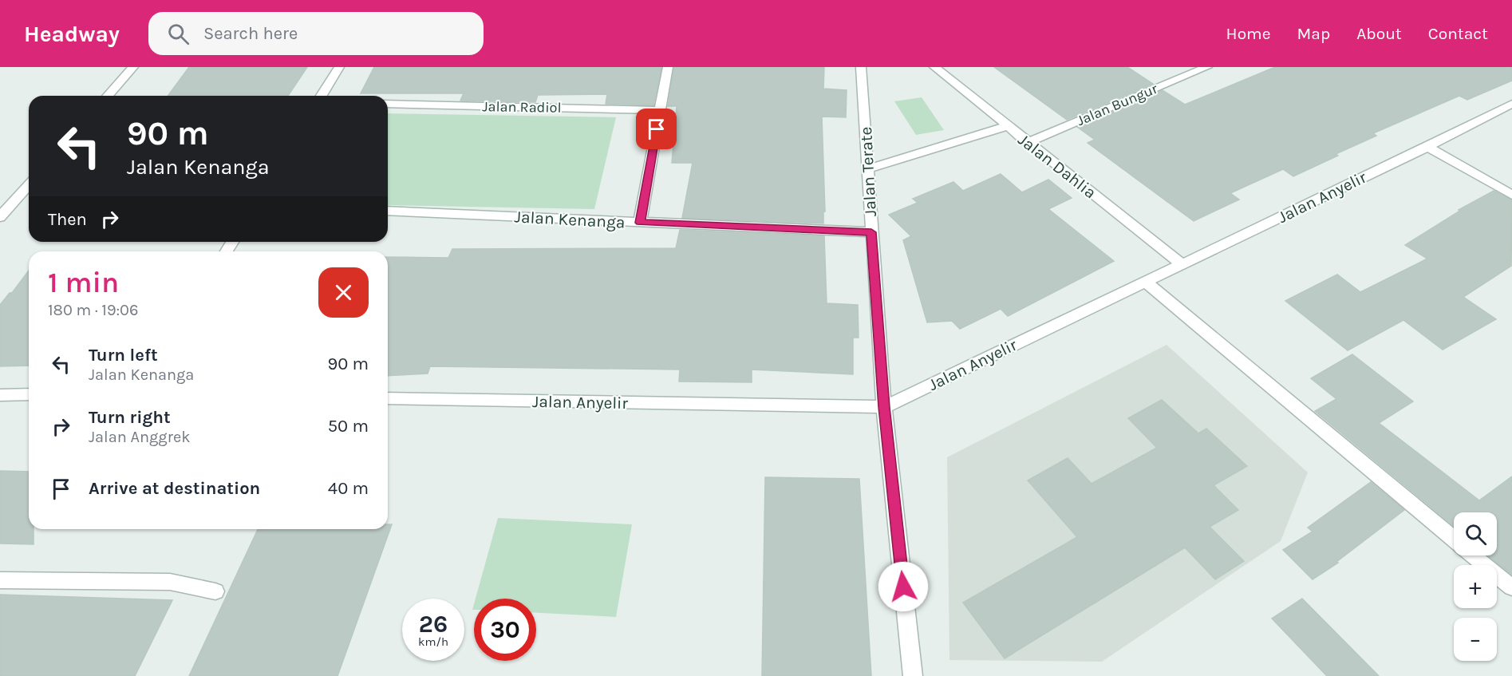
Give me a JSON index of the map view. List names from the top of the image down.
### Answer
{
  "streets": {
    "street": [
      "Jalan Bungur",
      "Jalan Radiol",
      "Jalan Dahlia",
      "Jalan Terate",
      "Jalan Anyelir",
      "Jalan Kenanga"
    ]
  },
  "crossings": [
    ["Jalan Bungur", "Jalan Dahlia"],
    ["Jalan Dahlia", "Jalan Anyelir"],
    ["Jalan Terate", "Jalan Anyelir"],
    ["Jalan Terate", "Jalan Kenanga"]
  ],
  "page": {
    "header": "Headway",
    "search": "Search here",
    "nav": [
      "Home",
      "Map",
      "About",
      "Contact"
    ],
    "turn": ["90 m", "Jalan Kenanga"],
    "then": "Then",
    "heading": ["1 min", "180 m · 19:06"],
    "list": [
      {
        "name": "Turn left",
        "note": "Jalan Kenanga",
        "value": "90 m"
      },
      {
        "name": "Turn right",
        "note": "Jalan Anggrek",
        "value": "50 m"
      },
      {
        "name": "Arrive at destination",
        "value": "40 m"
      }
    ],
    "map_buttons": ["+", "−"],
    "speed": "26 km/h",
    "limit": "30"
  }
}
